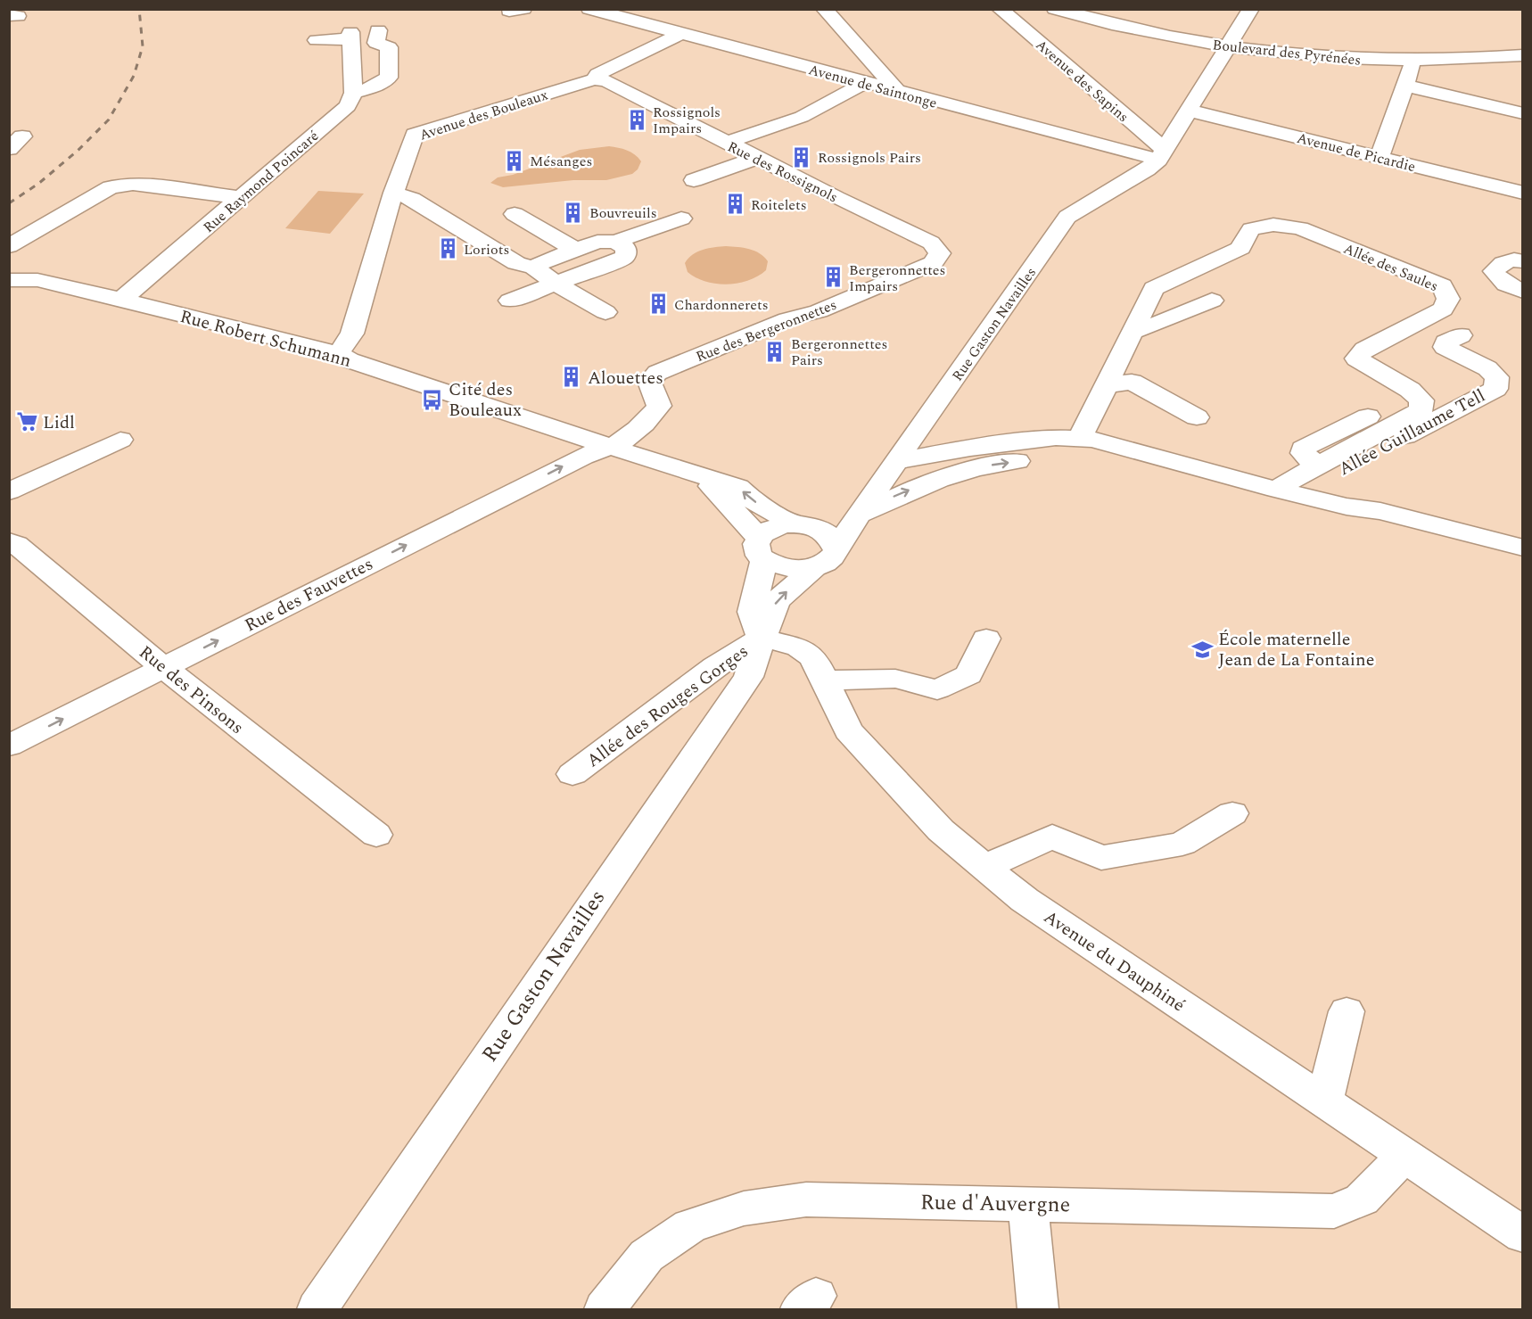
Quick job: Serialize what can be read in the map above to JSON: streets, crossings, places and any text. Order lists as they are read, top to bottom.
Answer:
{
  "streets": {
    "street": [
      "Boulevard des Pyrénées",
      "Avenue des Sapins",
      "Avenue de Saintonge",
      "Avenue des Bouleaux",
      "Avenue de Picardie",
      "Rue des Rossignols",
      "Rue Raymond Poincaré",
      "Allée des Saules",
      "Rue Gaston Navailles",
      "Rue des Bergeronnettes",
      "Rue Robert Schumann",
      "Allée Guillaume Tell",
      "Rue des Fauvettes",
      "Rue des Pinsons",
      "Allée des Rouges Gorges",
      "Avenue du Dauphiné",
      "Rue d'Auvergne"
    ]
  },
  "crossings": [
    ["Avenue des Sapins", "Avenue de Saintonge"],
    ["Avenue des Sapins", "Rue Gaston Navailles"],
    ["Avenue de Saintonge", "Avenue des Bouleaux"],
    ["Avenue de Saintonge", "Rue Gaston Navailles"],
    ["Avenue des Bouleaux", "Rue des Rossignols"],
    ["Avenue des Bouleaux", "Rue Robert Schumann"],
    ["Rue des Rossignols", "Rue des Bergeronnettes"],
    ["Rue Raymond Poincaré", "Rue Robert Schumann"],
    ["Rue Gaston Navailles", "Rue Robert Schumann"],
    ["Rue Gaston Navailles", "Allée des Rouges Gorges"],
    ["Rue Gaston Navailles", "Avenue du Dauphiné"],
    ["Rue des Bergeronnettes", "Rue des Fauvettes"],
    ["Rue Robert Schumann", "Rue des Fauvettes"],
    ["Rue des Fauvettes", "Rue des Pinsons"],
    ["Allée des Rouges Gorges", "Avenue du Dauphiné"],
    ["Avenue du Dauphiné", "Rue d'Auvergne"]
  ],
  "one_way": ["Rue des Fauvettes"],
  "places": {
    "building": [
      "Rossignols Impairs",
      "Rossignols Pairs",
      "Mésanges",
      "Roitelets",
      "Bouvreuils",
      "Loriots",
      "Bergeronnettes Impairs",
      "Chardonnerets",
      "Bergeronnettes Pairs",
      "Alouettes"
    ],
    "bus stop": ["Cité des Bouleaux"],
    "supermarket": ["Lidl"],
    "school or university": ["École maternelle Jean de La Fontaine"]
  }
}
